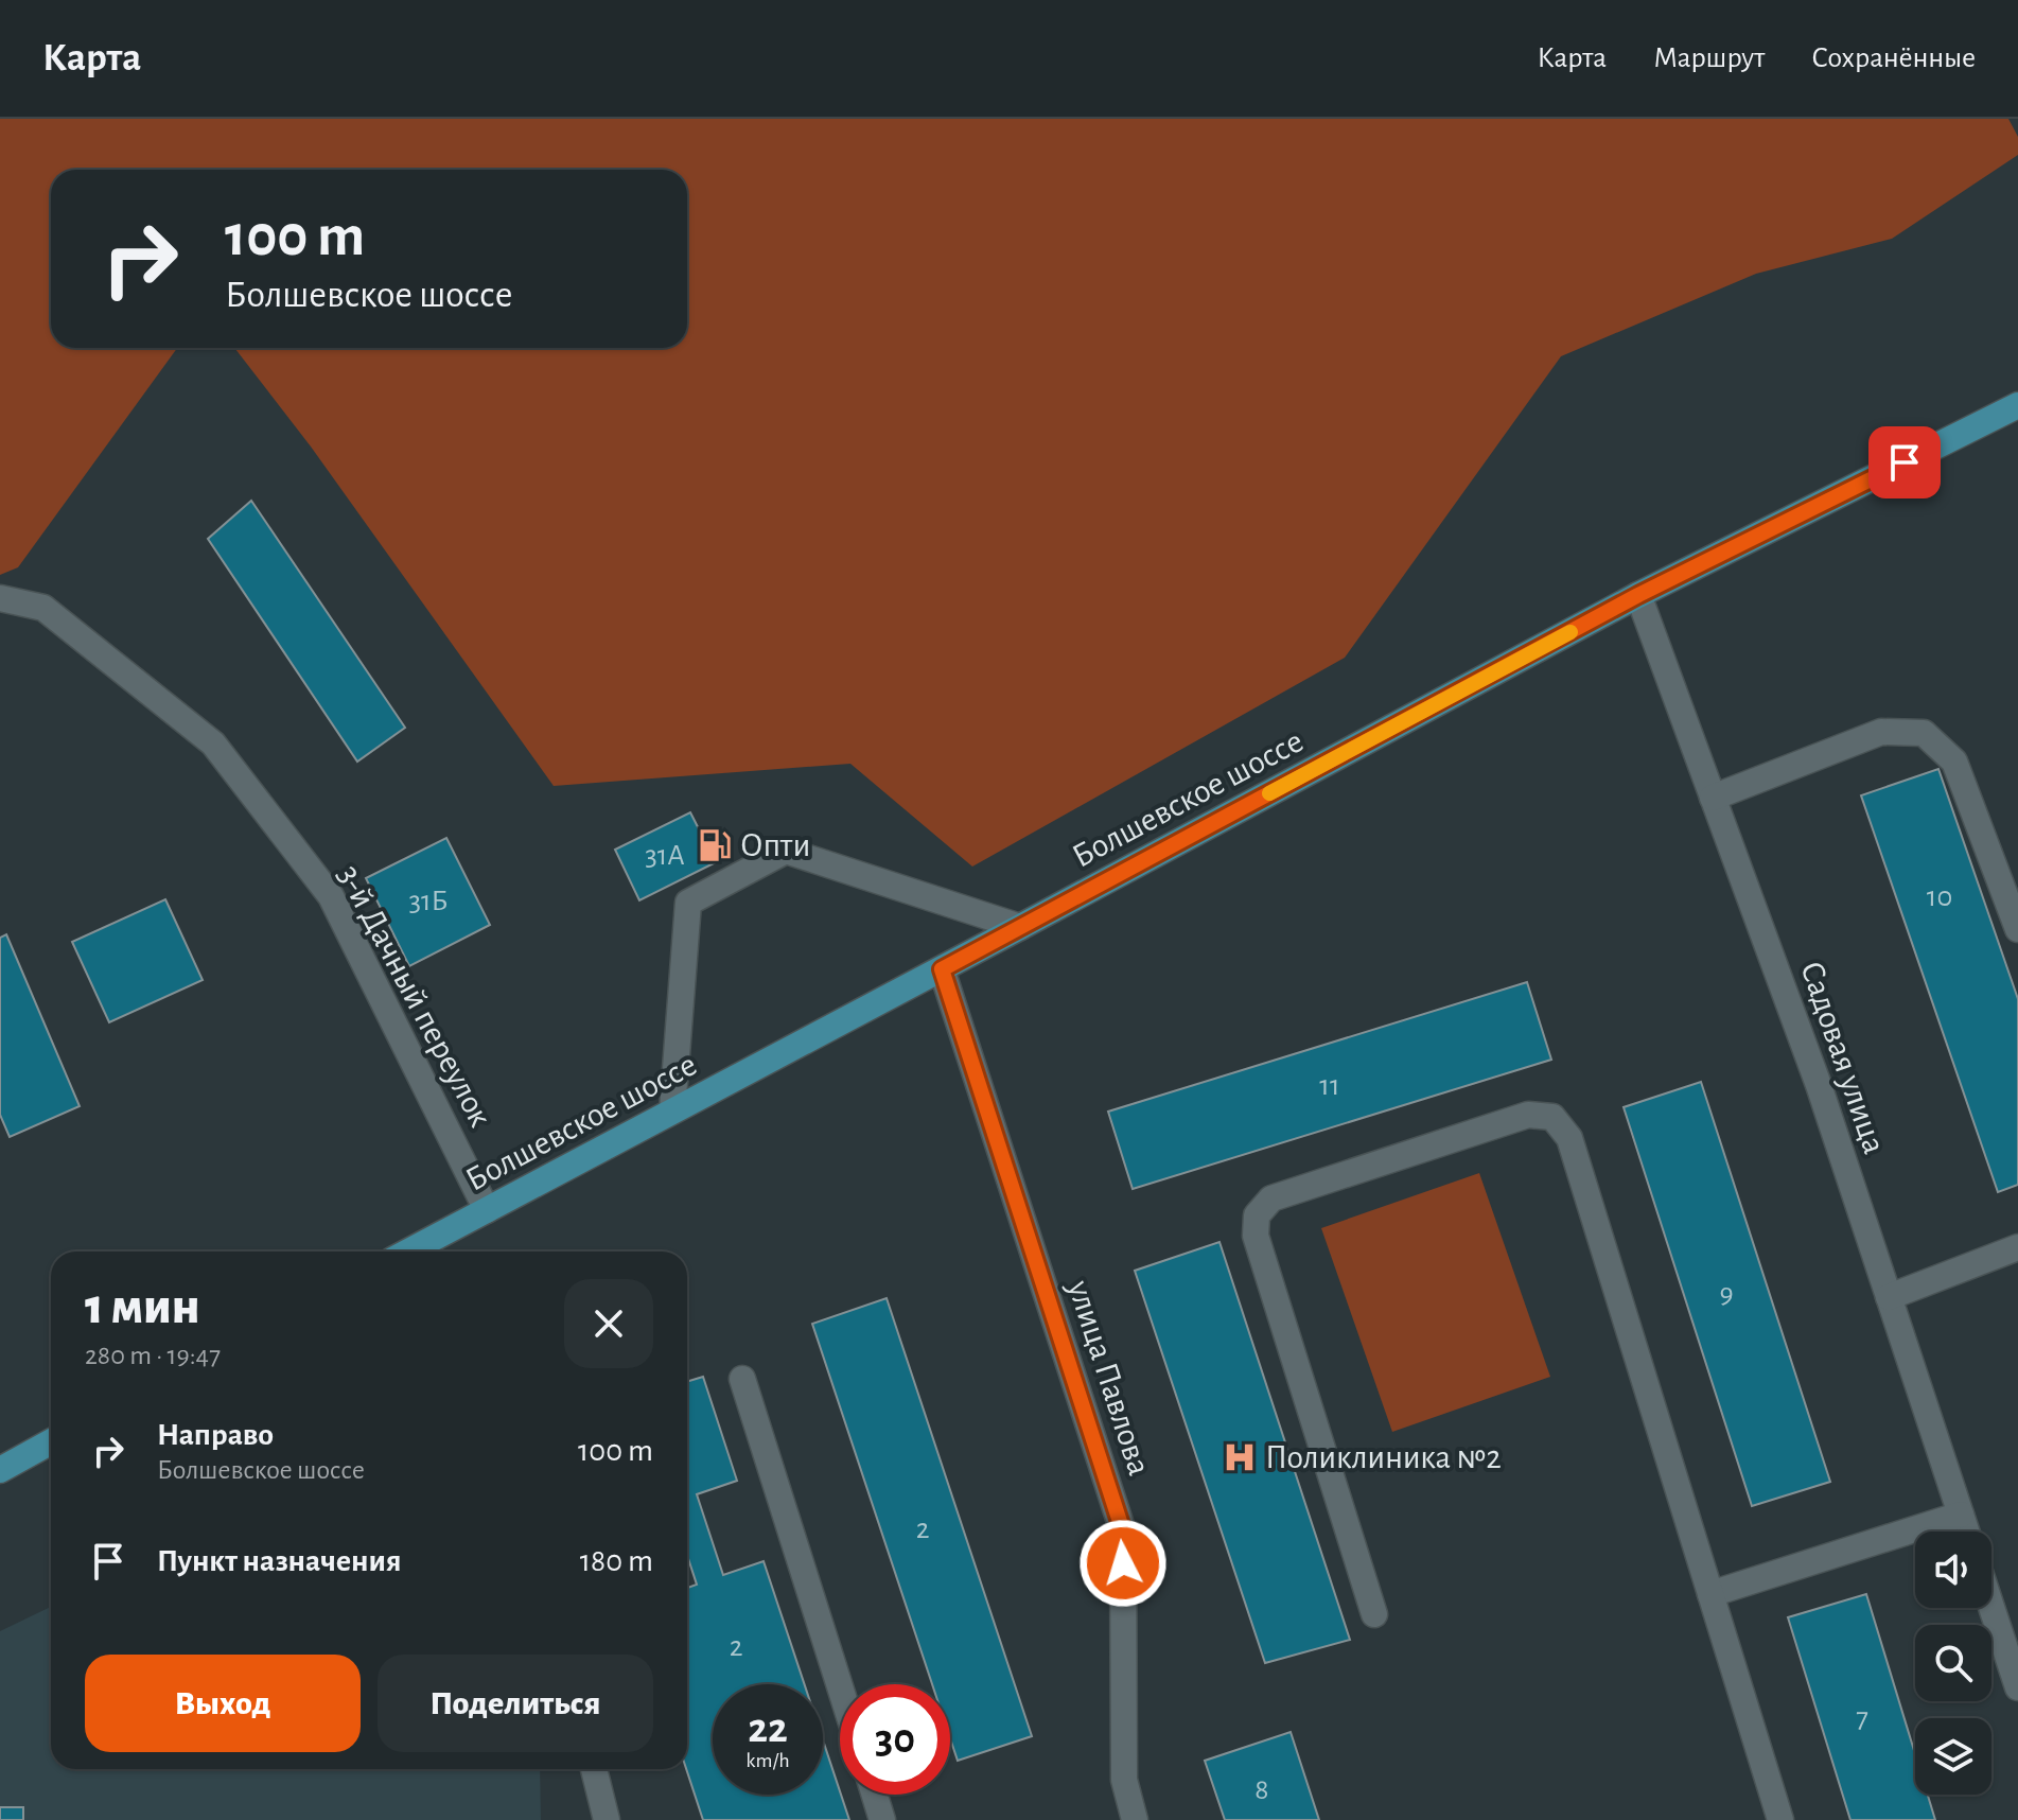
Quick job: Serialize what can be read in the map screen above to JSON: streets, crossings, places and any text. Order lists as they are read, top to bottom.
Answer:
{
  "streets": {
    "main road": ["Болшевское шоссе"],
    "street": ["3-й Дачный переулок", "Садовая улица", "улица Павлова"]
  },
  "crossings": [
    ["Болшевское шоссе", "3-й Дачный переулок"],
    ["Болшевское шоссе", "Садовая улица"],
    ["Болшевское шоссе", "улица Павлова"]
  ],
  "places": {
    "fuel station": ["Опти"],
    "hospital": ["Поликлиника №2"]
  },
  "house_numbers": [
    "31А",
    "10",
    "31Б",
    "11",
    "9",
    "2",
    "2",
    "7",
    "8"
  ],
  "page": {
    "header": "Карта",
    "nav": ["Карта", "Маршрут", "Сохранённые"],
    "turn": ["100 m", "Болшевское шоссе"],
    "heading": ["1 мин", "280 m · 19:47"],
    "list": [
      {
        "name": "Направо",
        "note": "Болшевское шоссе",
        "value": "100 m"
      },
      {
        "name": "Пункт назначения",
        "value": "180 m"
      }
    ],
    "buttons": ["Выход", "Поделиться"],
    "speed": "22 km/h",
    "limit": "30"
  }
}
